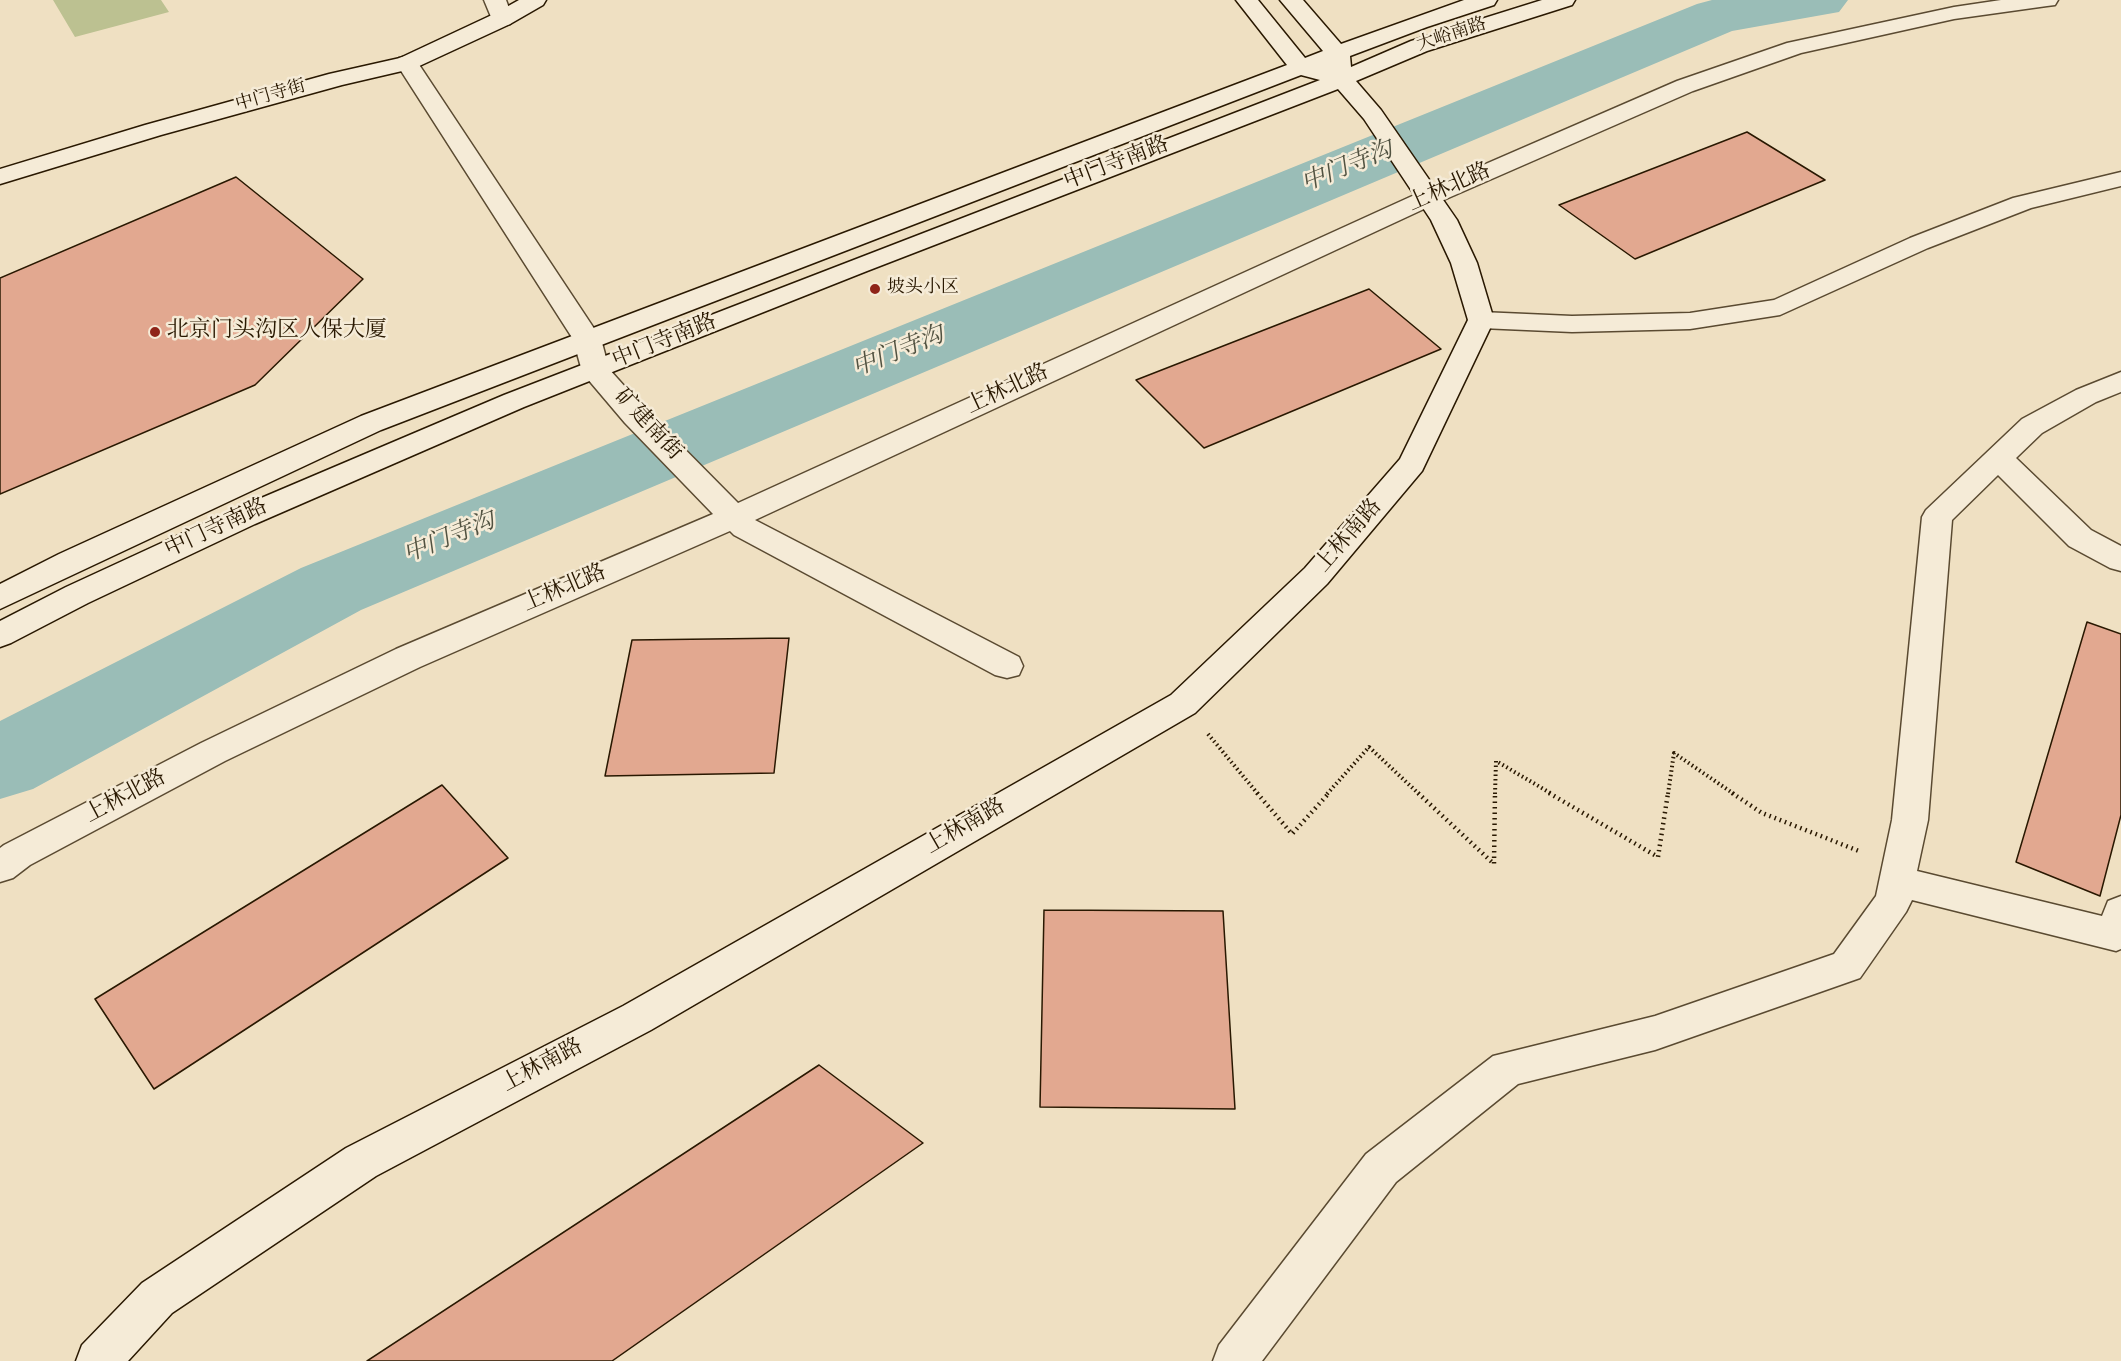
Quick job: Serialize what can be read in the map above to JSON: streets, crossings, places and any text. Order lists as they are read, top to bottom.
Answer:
{
  "streets": {
    "street": [
      "大峪南路",
      "中门寺街",
      "中门寺南路",
      "上林北路",
      "矿建南街",
      "上林南路"
    ]
  },
  "crossings": [
    ["大峪南路", "中门寺南路"],
    ["中门寺街", "矿建南街"],
    ["中门寺南路", "矿建南街"],
    ["上林北路", "矿建南街"]
  ],
  "water": ["中门寺沟"],
  "places": ["坡头小区", "北京门头沟区人保大厦"]
}
